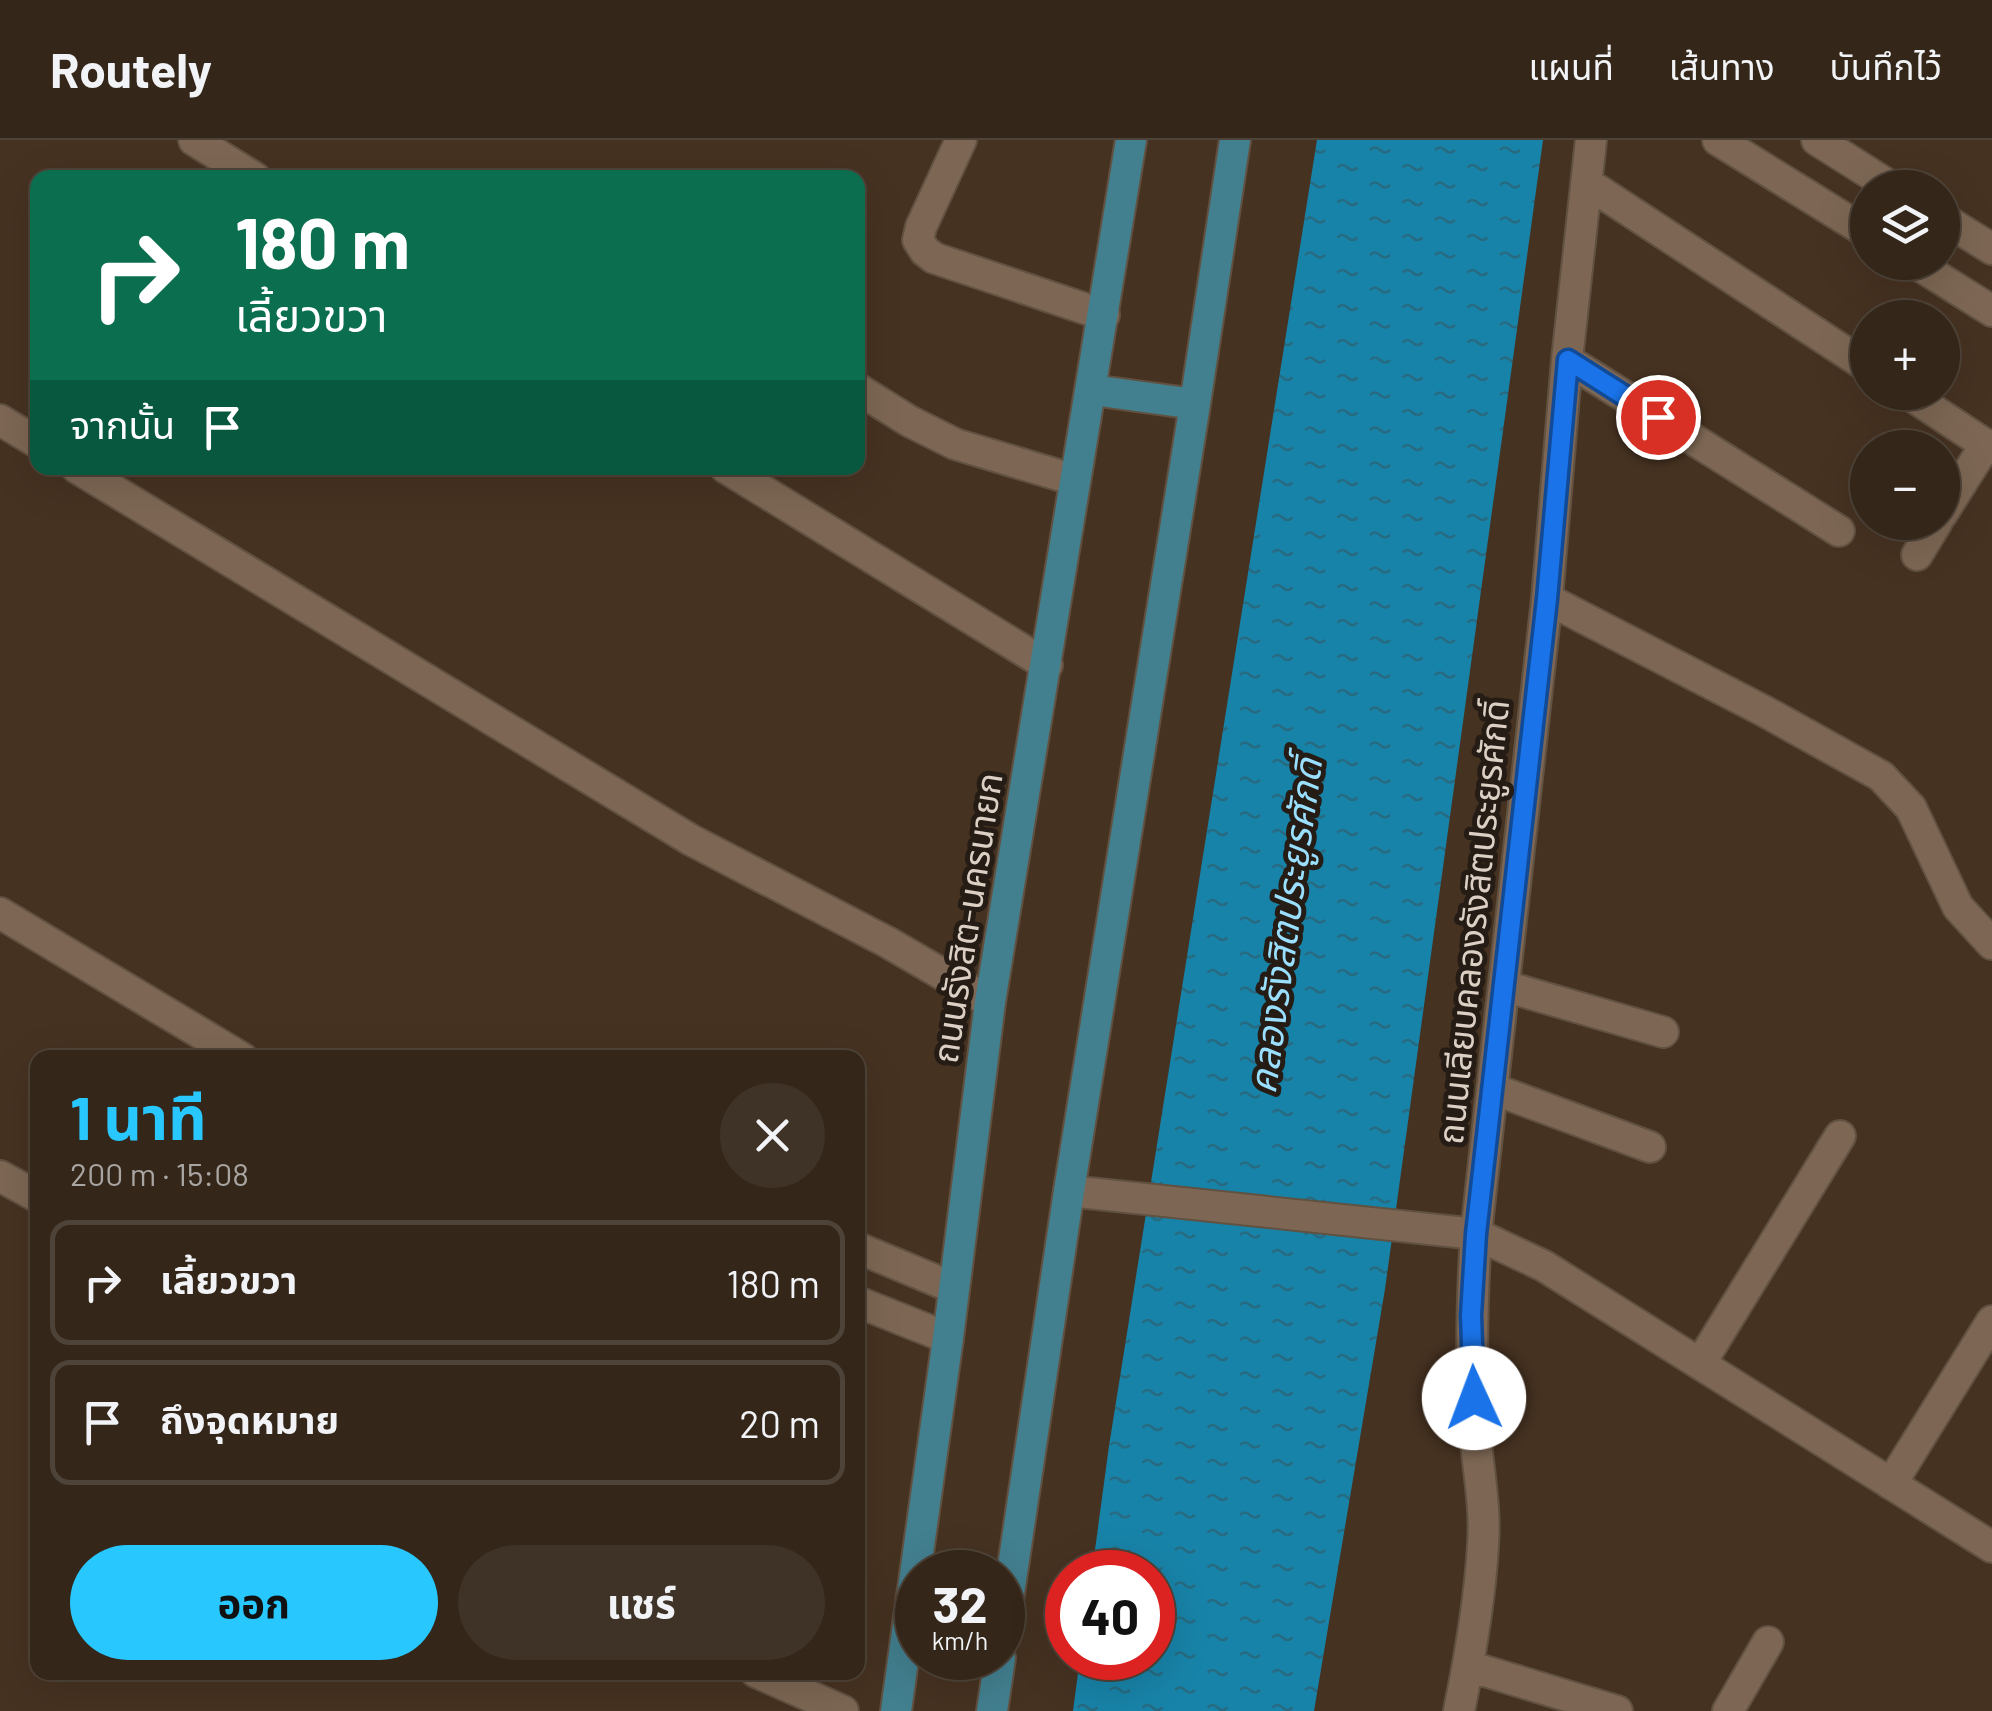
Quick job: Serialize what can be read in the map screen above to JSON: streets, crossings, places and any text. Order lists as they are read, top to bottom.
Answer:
{
  "streets": {
    "main road": ["ถนนรังสิต-นครนายก"],
    "street": ["ถนนเลียบคลองรังสิตประยูรศักดิ์"]
  },
  "water": ["คลองรังสิตประยูรศักดิ์"],
  "page": {
    "header": "Routely",
    "nav": ["แผนที่", "เส้นทาง", "บันทึกไว้"],
    "map_buttons": ["+", "−"],
    "turn": ["180 m", "เลี้ยวขวา"],
    "then": "จากนั้น",
    "heading": ["1 นาที", "200 m · 15:08"],
    "list": [
      {
        "name": "เลี้ยวขวา",
        "value": "180 m"
      },
      {
        "name": "ถึงจุดหมาย",
        "value": "20 m"
      }
    ],
    "buttons": ["ออก", "แชร์"],
    "speed": "32 km/h",
    "limit": "40"
  }
}
